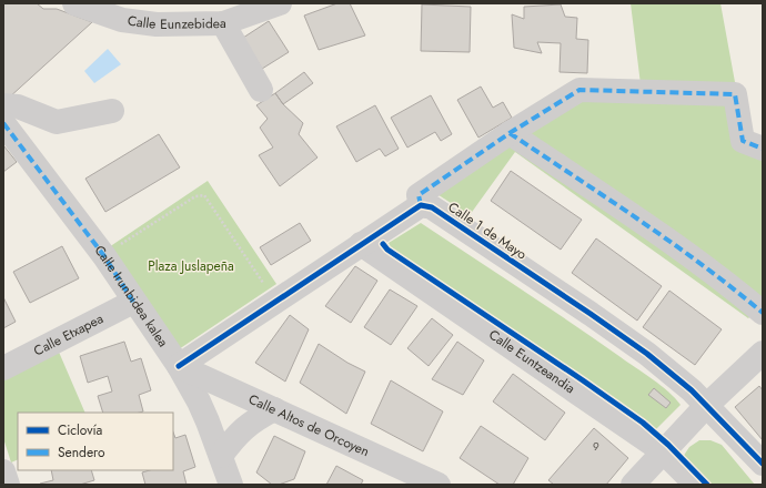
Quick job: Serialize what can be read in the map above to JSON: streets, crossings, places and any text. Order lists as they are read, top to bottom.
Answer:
{
  "streets": {
    "street": [
      "Calle Eunzebidea",
      "Calle 1 de Mayo",
      "Calle Irunbidea kalea",
      "Calle Etxapea",
      "Calle Euntzeandia",
      "Calle Altos de Orcoyen"
    ]
  },
  "crossings": [
    ["Calle Irunbidea kalea", "Calle Etxapea"],
    ["Calle Irunbidea kalea", "Calle Altos de Orcoyen"]
  ],
  "parks": ["Plaza Juslapeña"],
  "house_numbers": ["9"],
  "legend": ["Ciclovía", "Sendero"]
}
